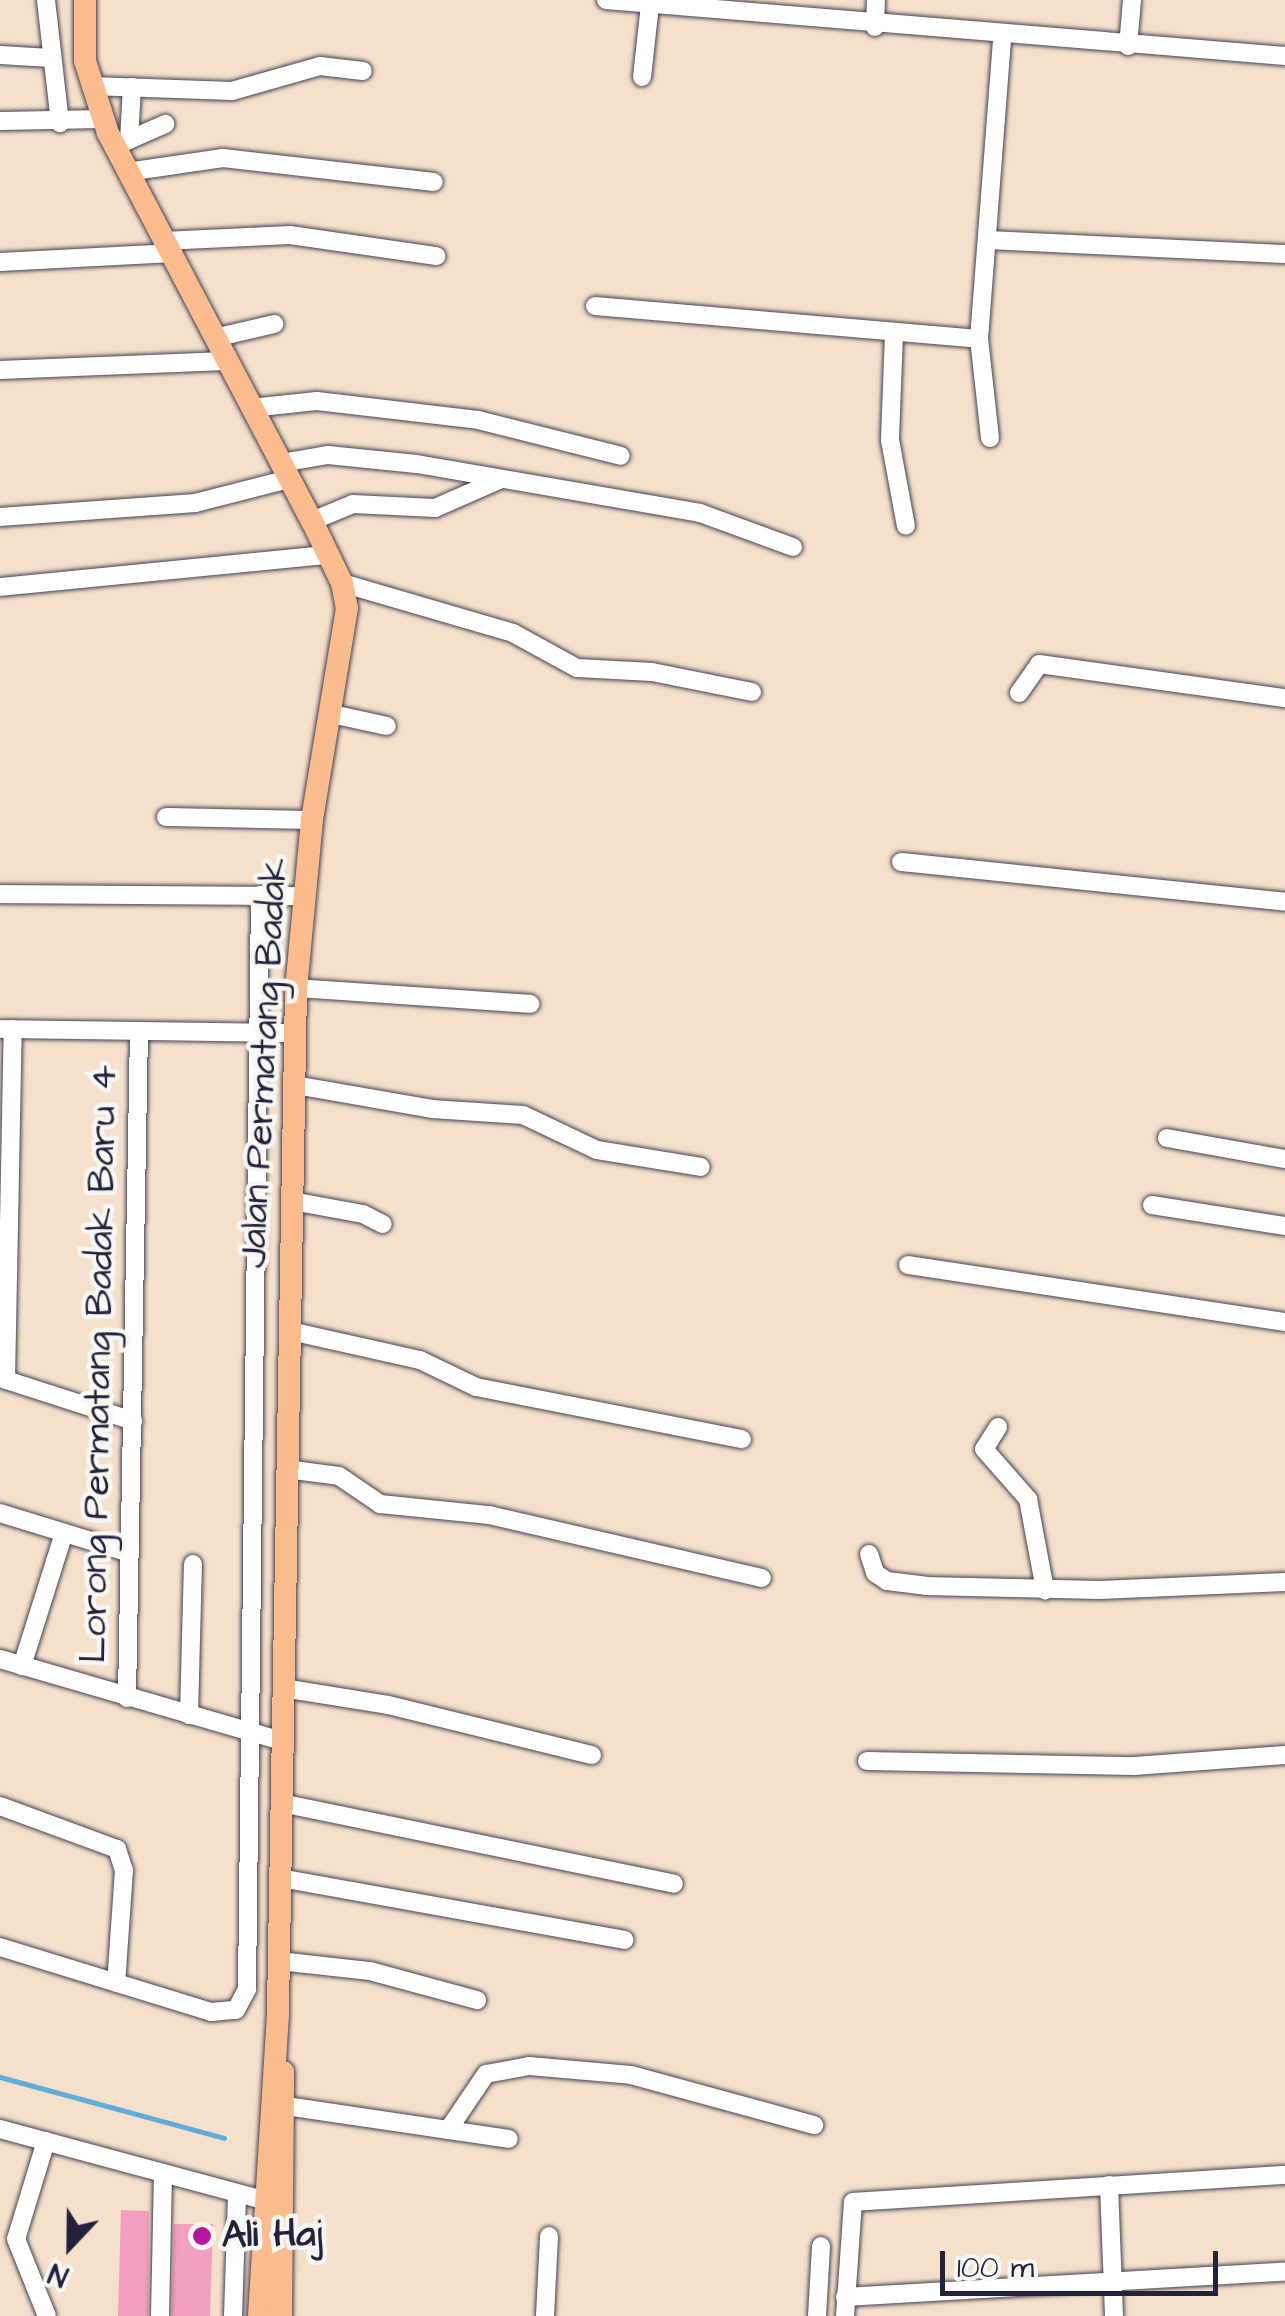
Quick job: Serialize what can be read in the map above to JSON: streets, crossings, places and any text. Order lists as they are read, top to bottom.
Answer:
{
  "streets": {
    "main road": ["Jalan Permatang Badak"],
    "street": ["Lorong Permatang Badak Baru 4"]
  },
  "places": ["Ali Haj"],
  "scale_bar": "100 m",
  "north": "bottom"
}
